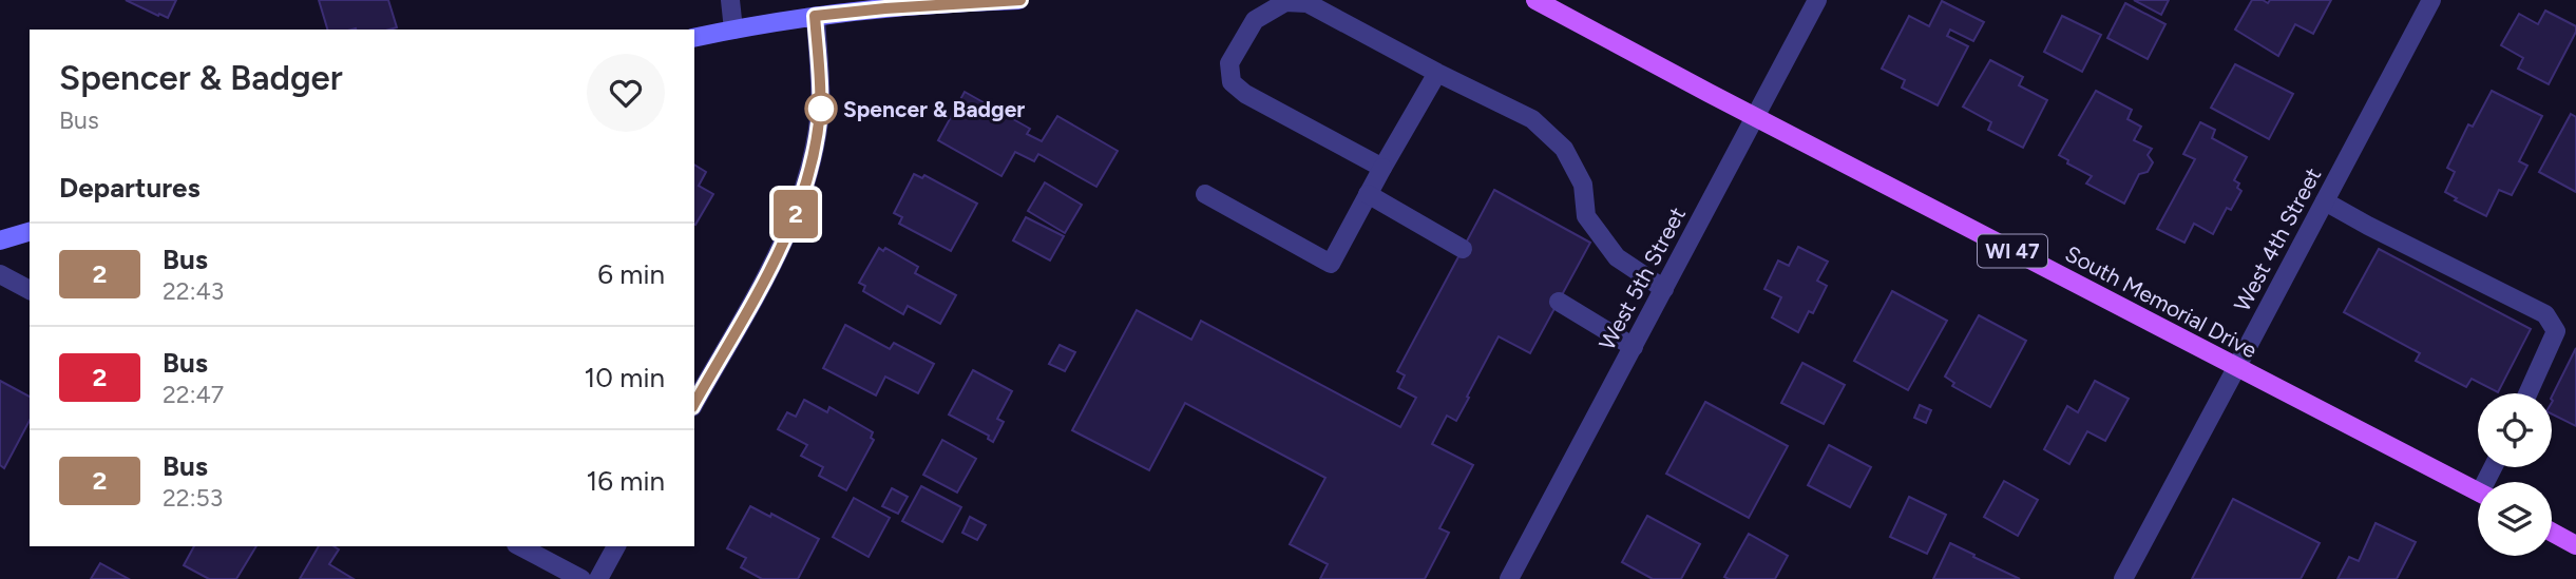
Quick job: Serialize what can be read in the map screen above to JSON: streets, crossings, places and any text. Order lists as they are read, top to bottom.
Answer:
{
  "streets": {
    "main road": ["WI 47", "South Memorial Drive"],
    "street": ["West 4th Street", "West 5th Street"]
  },
  "crossings": [
    ["West 4th Street", "South Memorial Drive"],
    ["West 5th Street", "South Memorial Drive"]
  ],
  "places": ["Spencer & Badger"],
  "lines": ["bus line 2"],
  "page": {
    "on_map": "2",
    "heading": [
      ["Spencer & Badger", "Bus"],
      "Departures"
    ],
    "list": [
      {
        "mark": "2",
        "name": "Bus",
        "note": "22:43",
        "value": "6 min"
      },
      {
        "mark": "2",
        "name": "Bus",
        "note": "22:47",
        "value": "10 min"
      },
      {
        "mark": "2",
        "name": "Bus",
        "note": "22:53",
        "value": "16 min"
      }
    ]
  }
}
